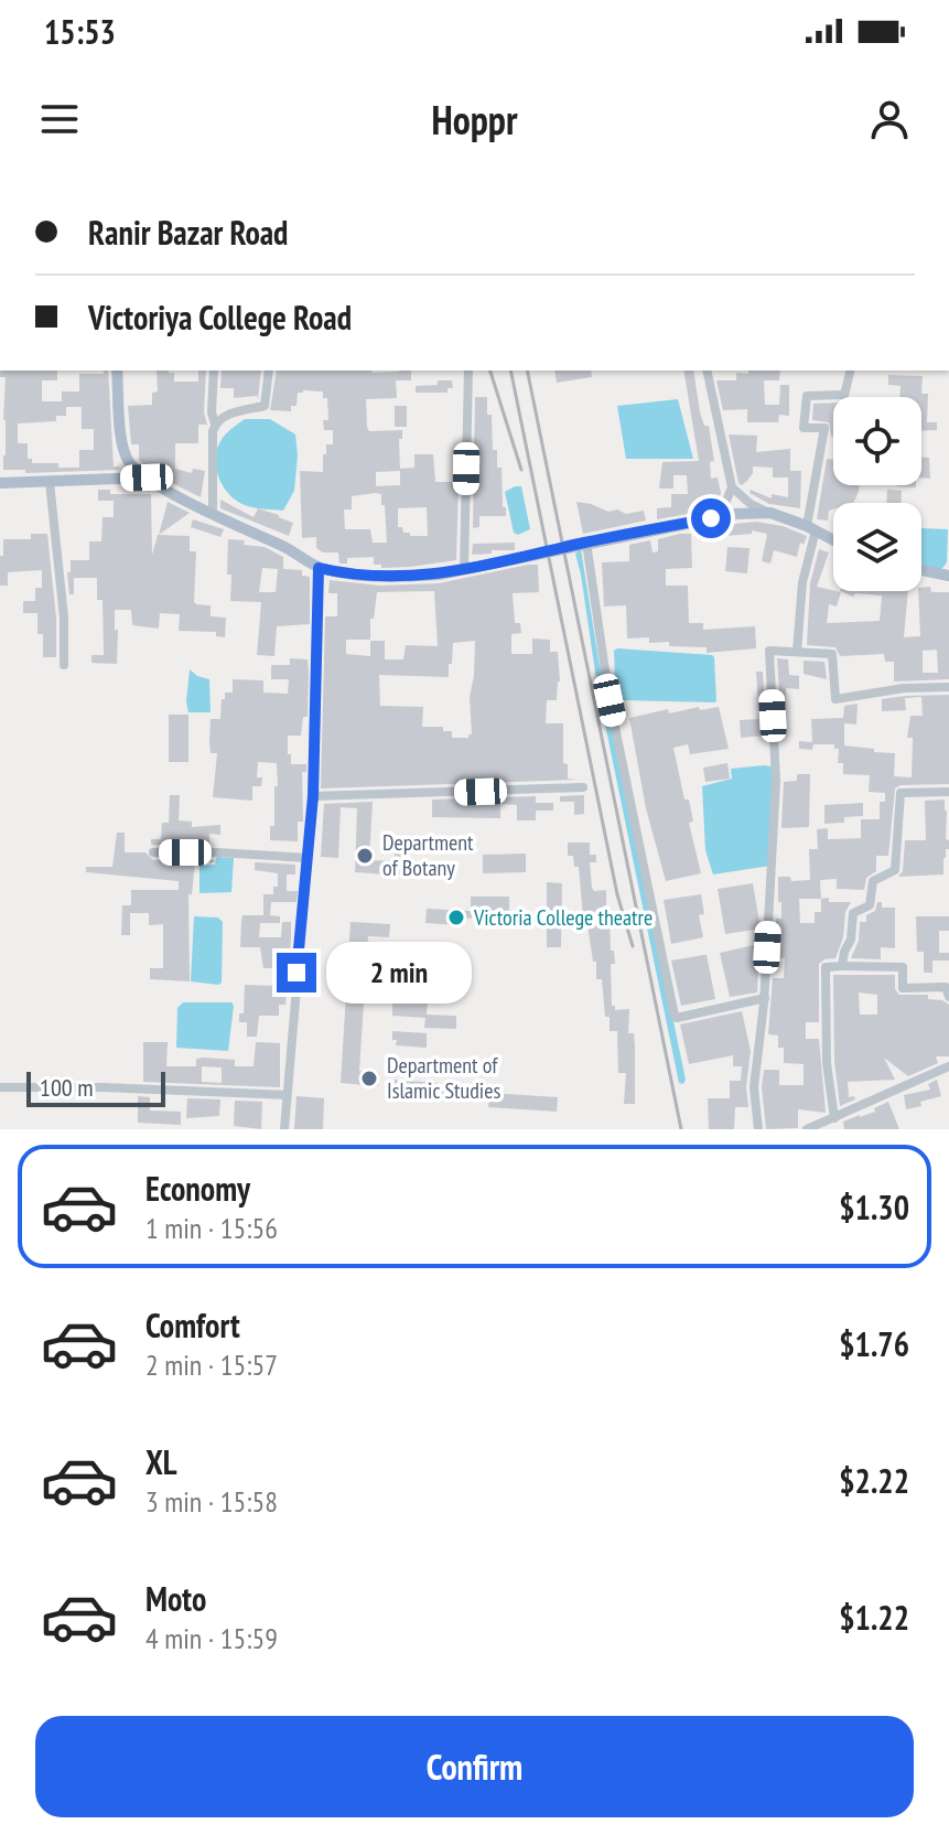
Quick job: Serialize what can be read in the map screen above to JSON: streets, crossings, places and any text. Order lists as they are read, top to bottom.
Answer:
{
  "places": ["Department of Botany", "Victoria College theatre", "Department of Islamic Studies"],
  "scale_bar": "100 m",
  "page": {
    "status": "15:53",
    "header": "Hoppr",
    "banner": ["Ranir Bazar Road", "Victoriya College Road"],
    "bubble": "2 min",
    "scale": "100 m",
    "list": [
      {
        "name": "Economy",
        "note": "1 min · 15:56",
        "value": "$1.30"
      },
      {
        "name": "Comfort",
        "note": "2 min · 15:57",
        "value": "$1.76"
      },
      {
        "name": "XL",
        "note": "3 min · 15:58",
        "value": "$2.22"
      },
      {
        "name": "Moto",
        "note": "4 min · 15:59",
        "value": "$1.22"
      }
    ],
    "buttons": "Confirm"
  }
}
